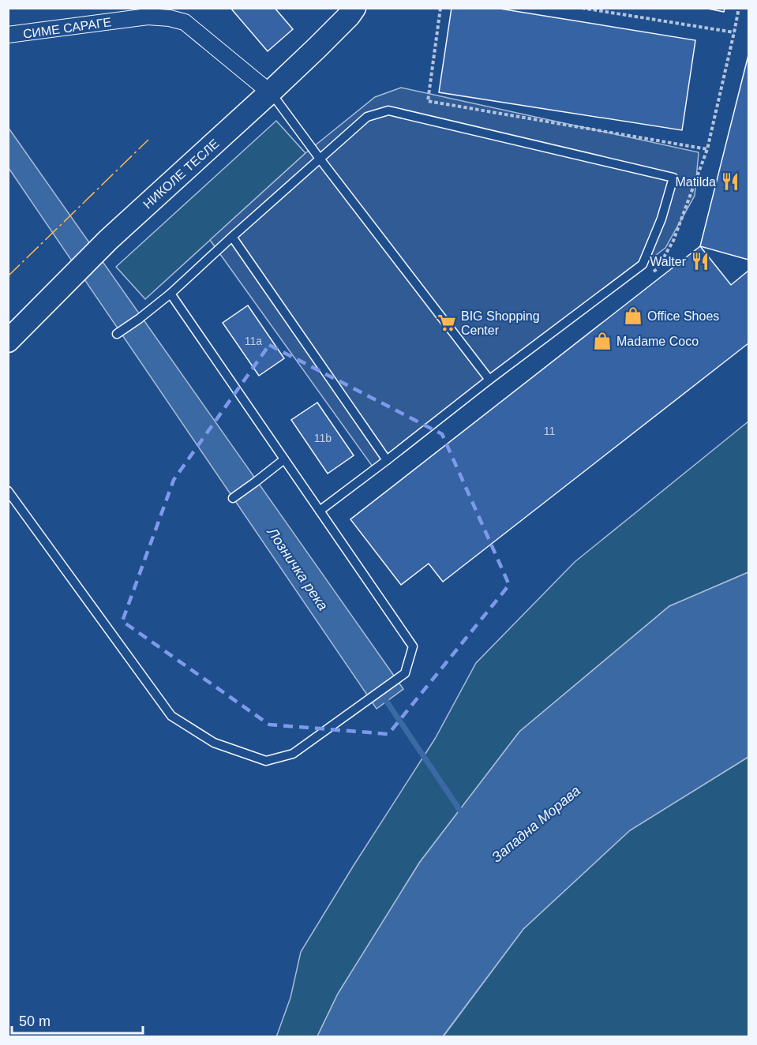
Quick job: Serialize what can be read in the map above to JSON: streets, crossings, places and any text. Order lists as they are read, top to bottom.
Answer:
{
  "streets": {
    "street": ["СИМЕ САРАГЕ", "НИКОЛЕ ТЕСЛЕ"]
  },
  "crossings": [
    ["СИМЕ САРАГЕ", "НИКОЛЕ ТЕСЛЕ"]
  ],
  "water": ["Лозничка река", "Западна Морава"],
  "places": {
    "restaurant": ["Matilda", "Walter"],
    "shop": ["Office Shoes", "Madame Coco"],
    "supermarket": ["BIG Shopping Center"]
  },
  "house_numbers": ["11a", "11", "11b"],
  "scale_bar": "50 m"
}
